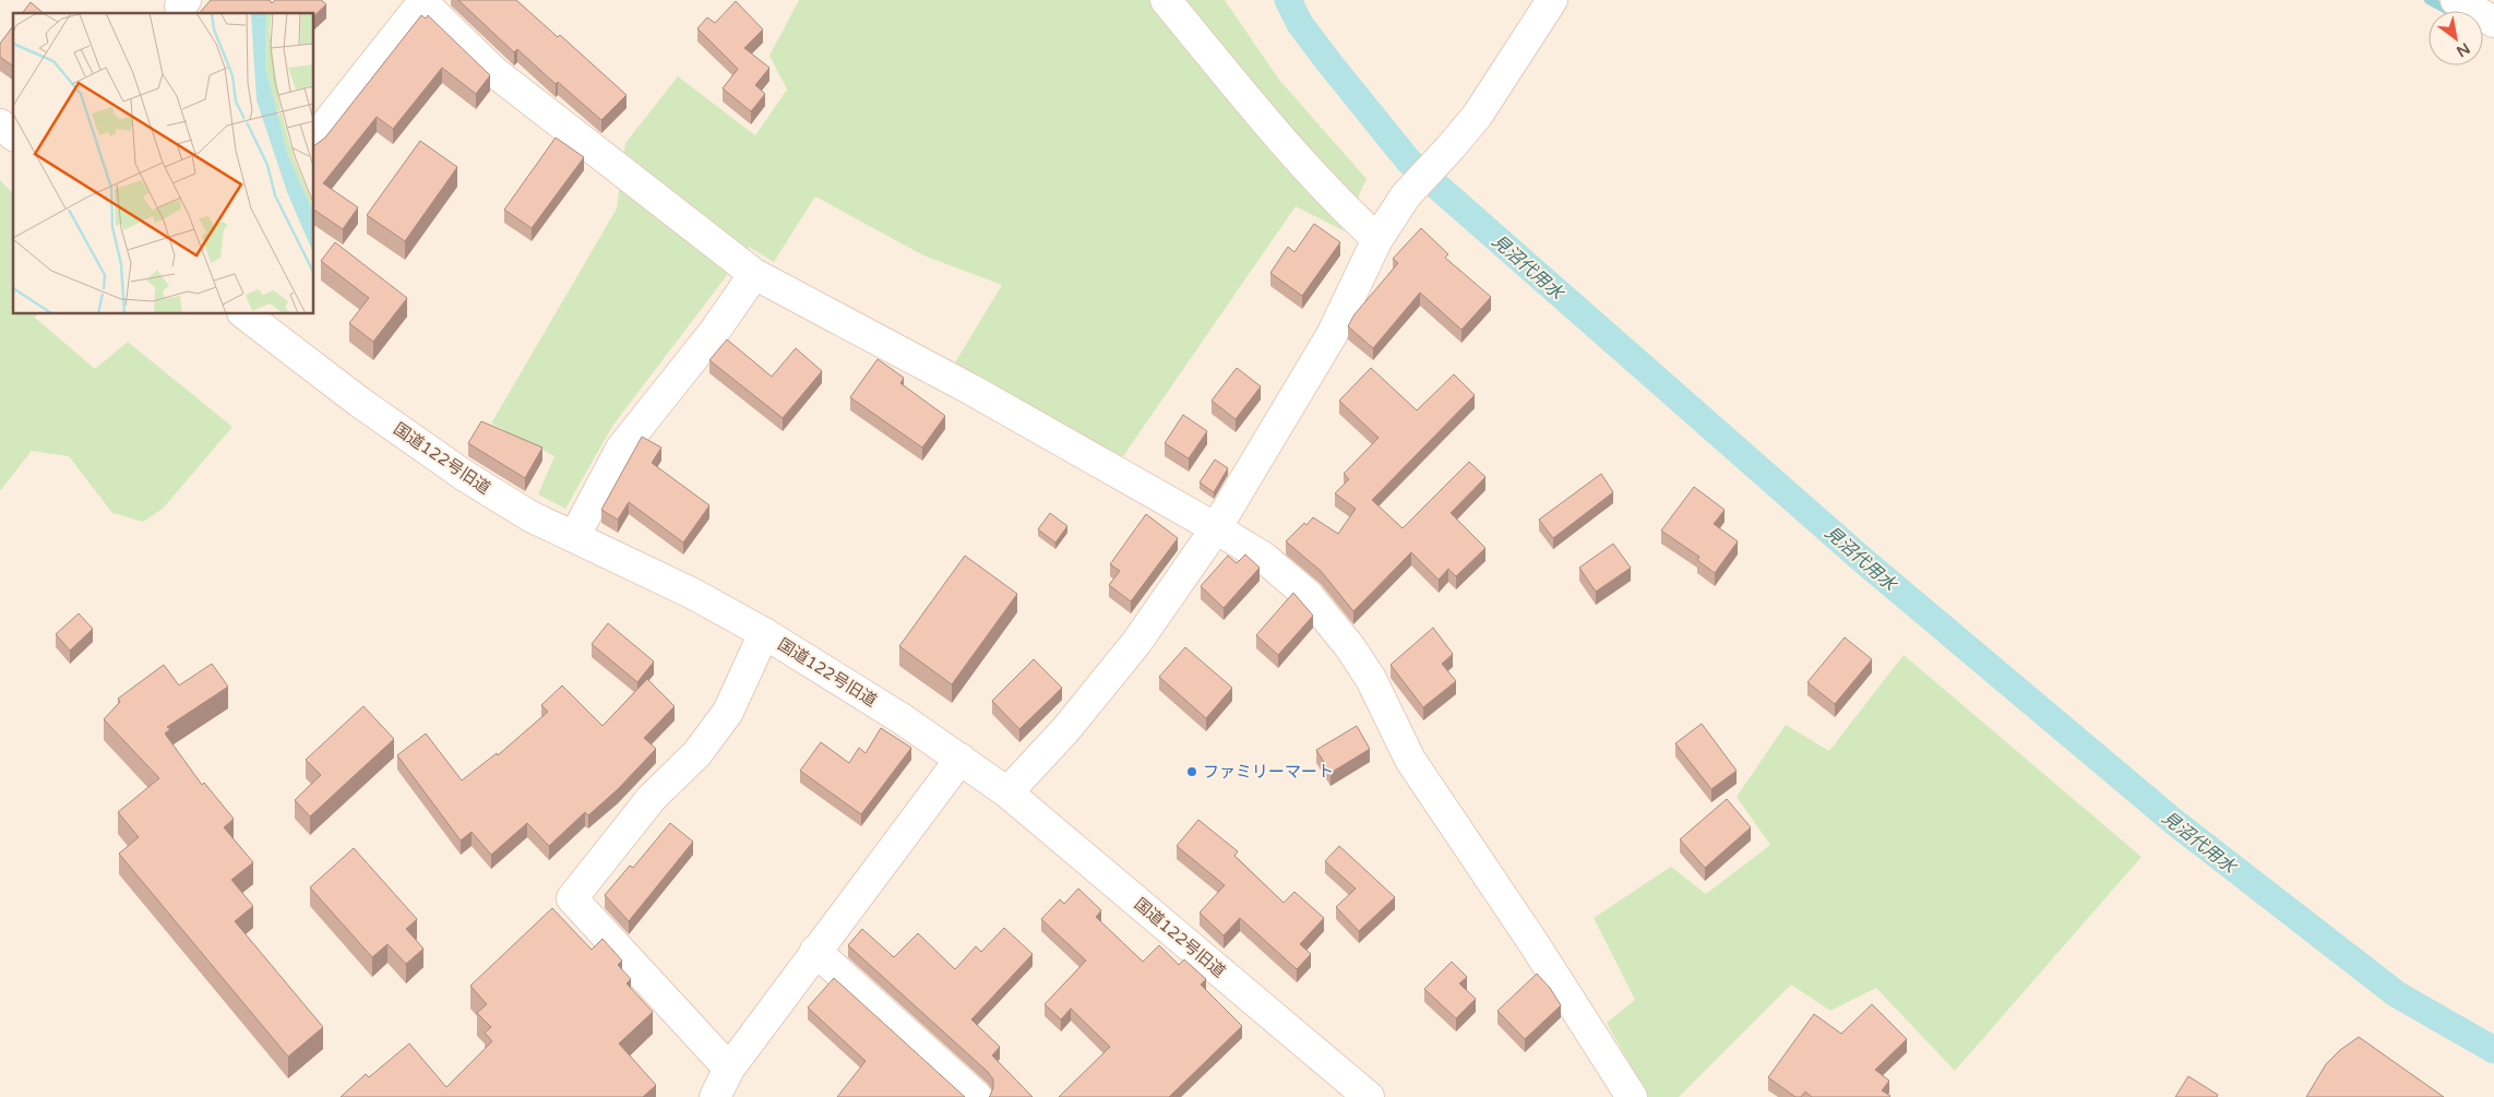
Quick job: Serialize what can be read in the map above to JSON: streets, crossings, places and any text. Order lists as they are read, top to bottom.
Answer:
{
  "streets": {
    "street": ["国道122号旧道"]
  },
  "water": ["見沼代用水"],
  "places": ["ファミリーマート"],
  "north": "bottom right"
}
